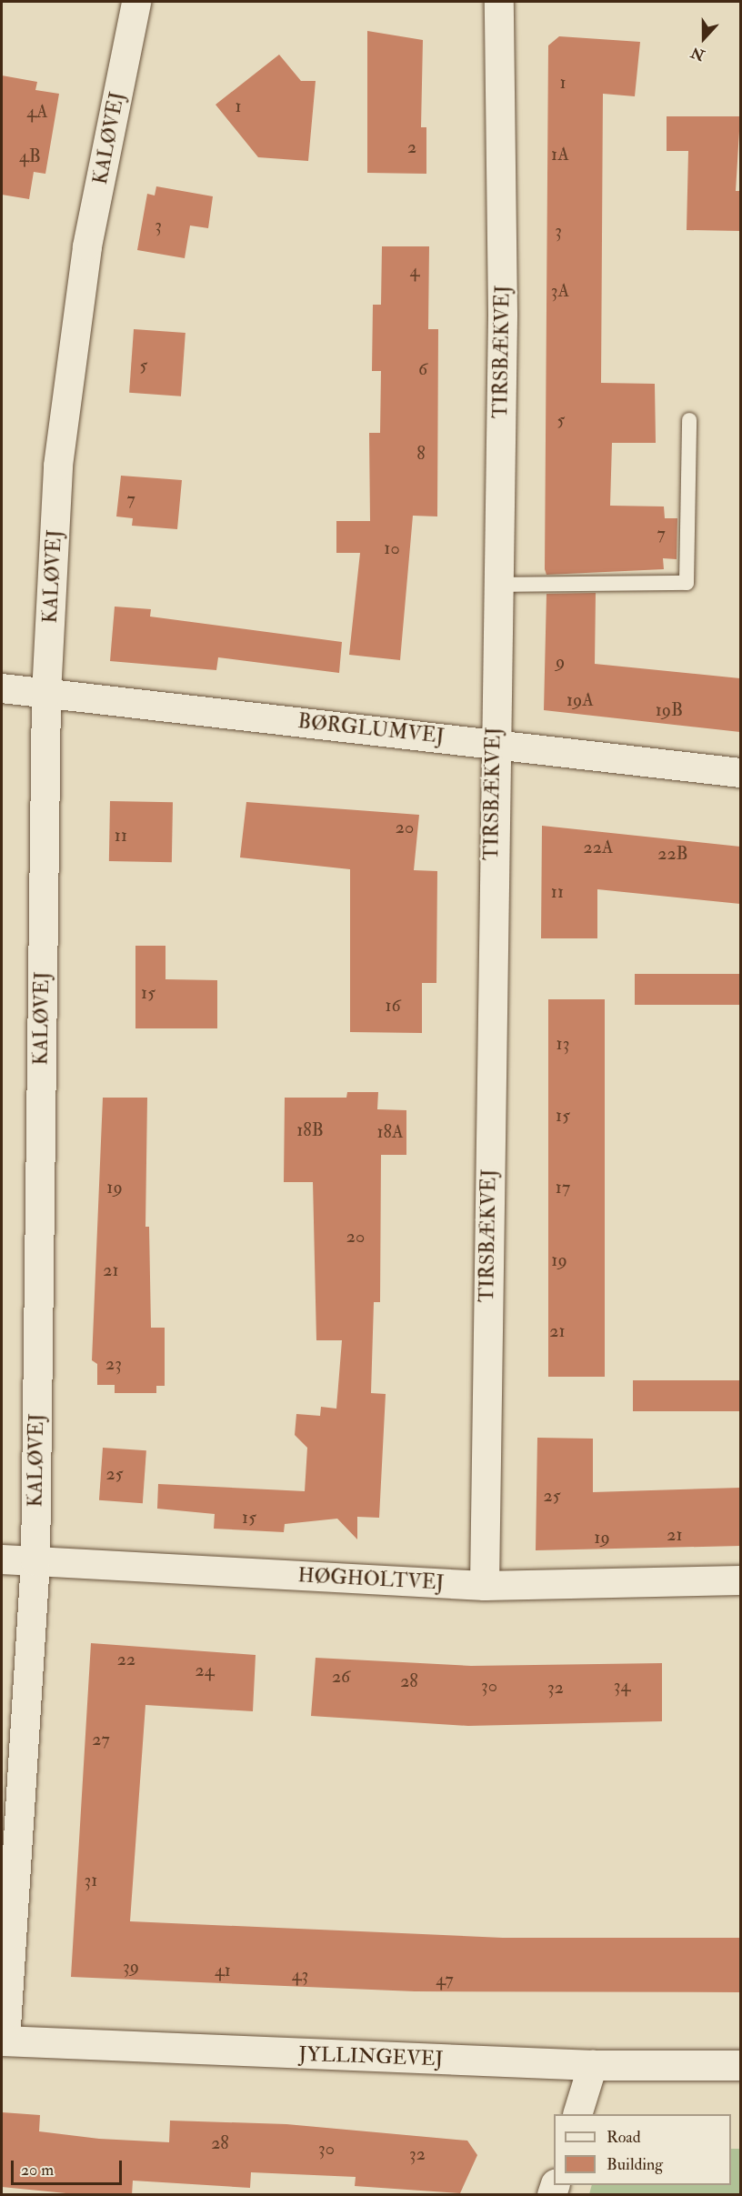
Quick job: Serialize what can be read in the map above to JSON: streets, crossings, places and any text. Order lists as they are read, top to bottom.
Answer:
{
  "streets": {
    "street": [
      "KALØVEJ",
      "TIRSBÆKVEJ",
      "BØRGLUMVEJ",
      "HØGHOLTVEJ",
      "JYLLINGEVEJ"
    ]
  },
  "crossings": [
    ["KALØVEJ", "BØRGLUMVEJ"],
    ["KALØVEJ", "HØGHOLTVEJ"],
    ["KALØVEJ", "JYLLINGEVEJ"],
    ["TIRSBÆKVEJ", "BØRGLUMVEJ"],
    ["TIRSBÆKVEJ", "HØGHOLTVEJ"]
  ],
  "house_numbers": [
    "1",
    "1",
    "4A",
    "2",
    "1A",
    "4B",
    "3",
    "3",
    "4",
    "3A",
    "5",
    "6",
    "5",
    "8",
    "7",
    "7",
    "10",
    "9",
    "19A",
    "19B",
    "20",
    "11",
    "22A",
    "22B",
    "11",
    "15",
    "16",
    "13",
    "15",
    "18B",
    "18A",
    "19",
    "17",
    "20",
    "19",
    "21",
    "21",
    "23",
    "25",
    "25",
    "15",
    "21",
    "19",
    "22",
    "24",
    "26",
    "28",
    "30",
    "34",
    "32",
    "27",
    "31",
    "39",
    "41",
    "43",
    "47",
    "28",
    "30",
    "32"
  ],
  "legend": ["Road", "Building"],
  "scale_bar": "20 m",
  "north": "bottom"
}
